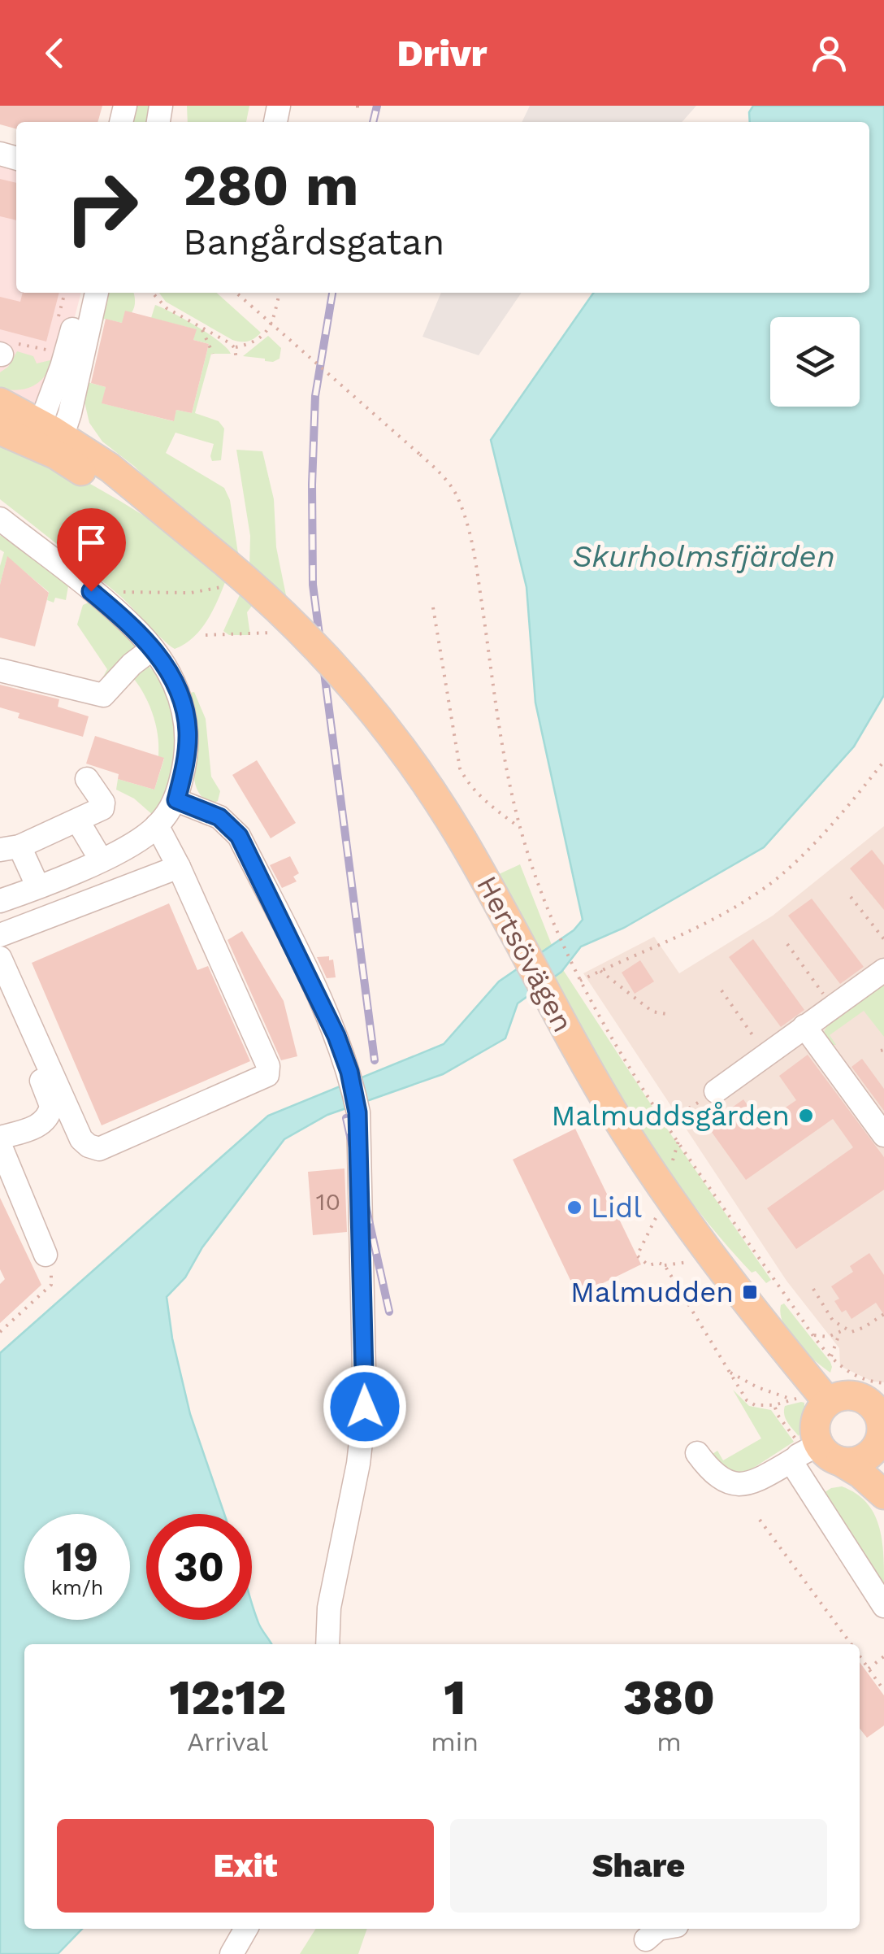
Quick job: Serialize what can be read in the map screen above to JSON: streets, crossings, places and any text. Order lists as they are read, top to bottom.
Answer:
{
  "streets": {
    "main road": ["Hertsövägen"]
  },
  "water": ["Skurholmsfjärden"],
  "places": {
    "other": ["Malmuddsgården", "Lidl"],
    "transit": ["Malmudden"]
  },
  "house_numbers": ["10"],
  "page": {
    "header": "Drivr",
    "turn": ["280 m", "Bangårdsgatan"],
    "speed": "19 km/h",
    "limit": "30",
    "eta": [
      "12:12",
      "Arrival",
      "1",
      "min",
      "380",
      "m"
    ],
    "buttons": ["Exit", "Share"]
  }
}
